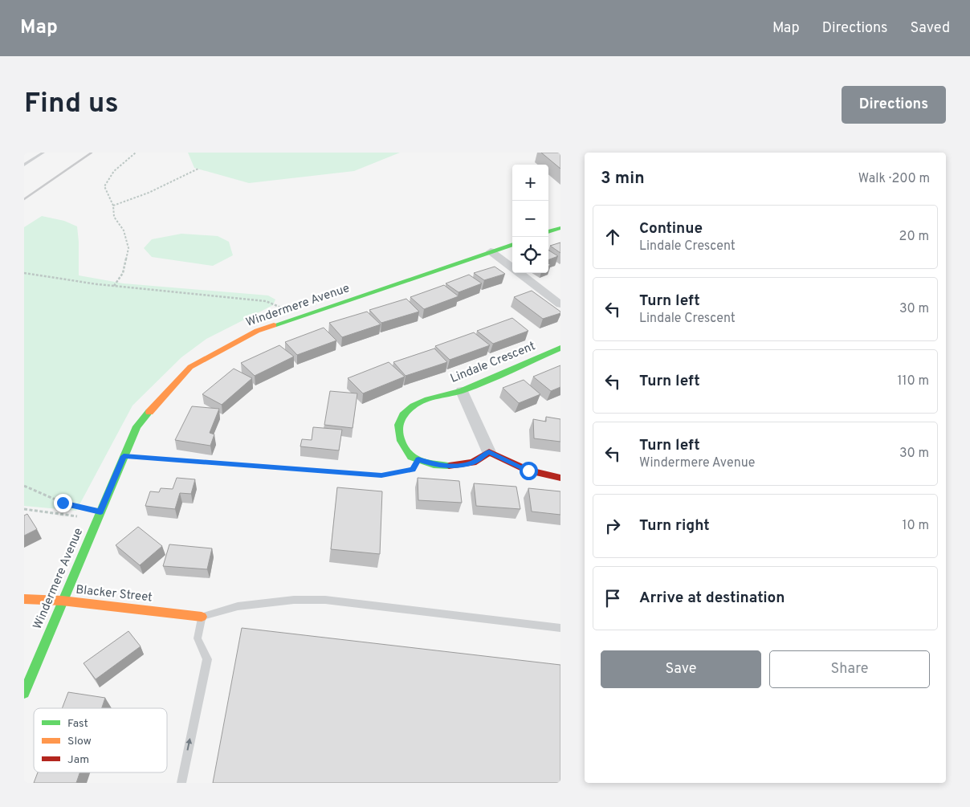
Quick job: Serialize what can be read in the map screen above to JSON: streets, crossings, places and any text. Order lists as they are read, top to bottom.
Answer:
{
  "streets": {
    "street": ["Windermere Avenue", "Lindale Crescent", "Blacker Street"]
  },
  "crossings": [
    ["Windermere Avenue", "Blacker Street"]
  ],
  "legend": ["Fast", "Slow", "Jam"],
  "page": {
    "header": "Map",
    "nav": ["Map", "Directions", "Saved"],
    "buttons": [
      "Directions",
      ["Save", "Share"]
    ],
    "title": "Find us",
    "heading": ["3 min", "Walk · 200 m"],
    "map_buttons": ["+", "−"],
    "list": [
      ["Continue", "Lindale Crescent", "20 m"],
      ["Turn left", "Lindale Crescent", "30 m"],
      ["Turn left", "110 m"],
      ["Turn left", "Windermere Avenue", "30 m"],
      ["Turn right", "10 m"],
      "Arrive at destination"
    ]
  }
}
